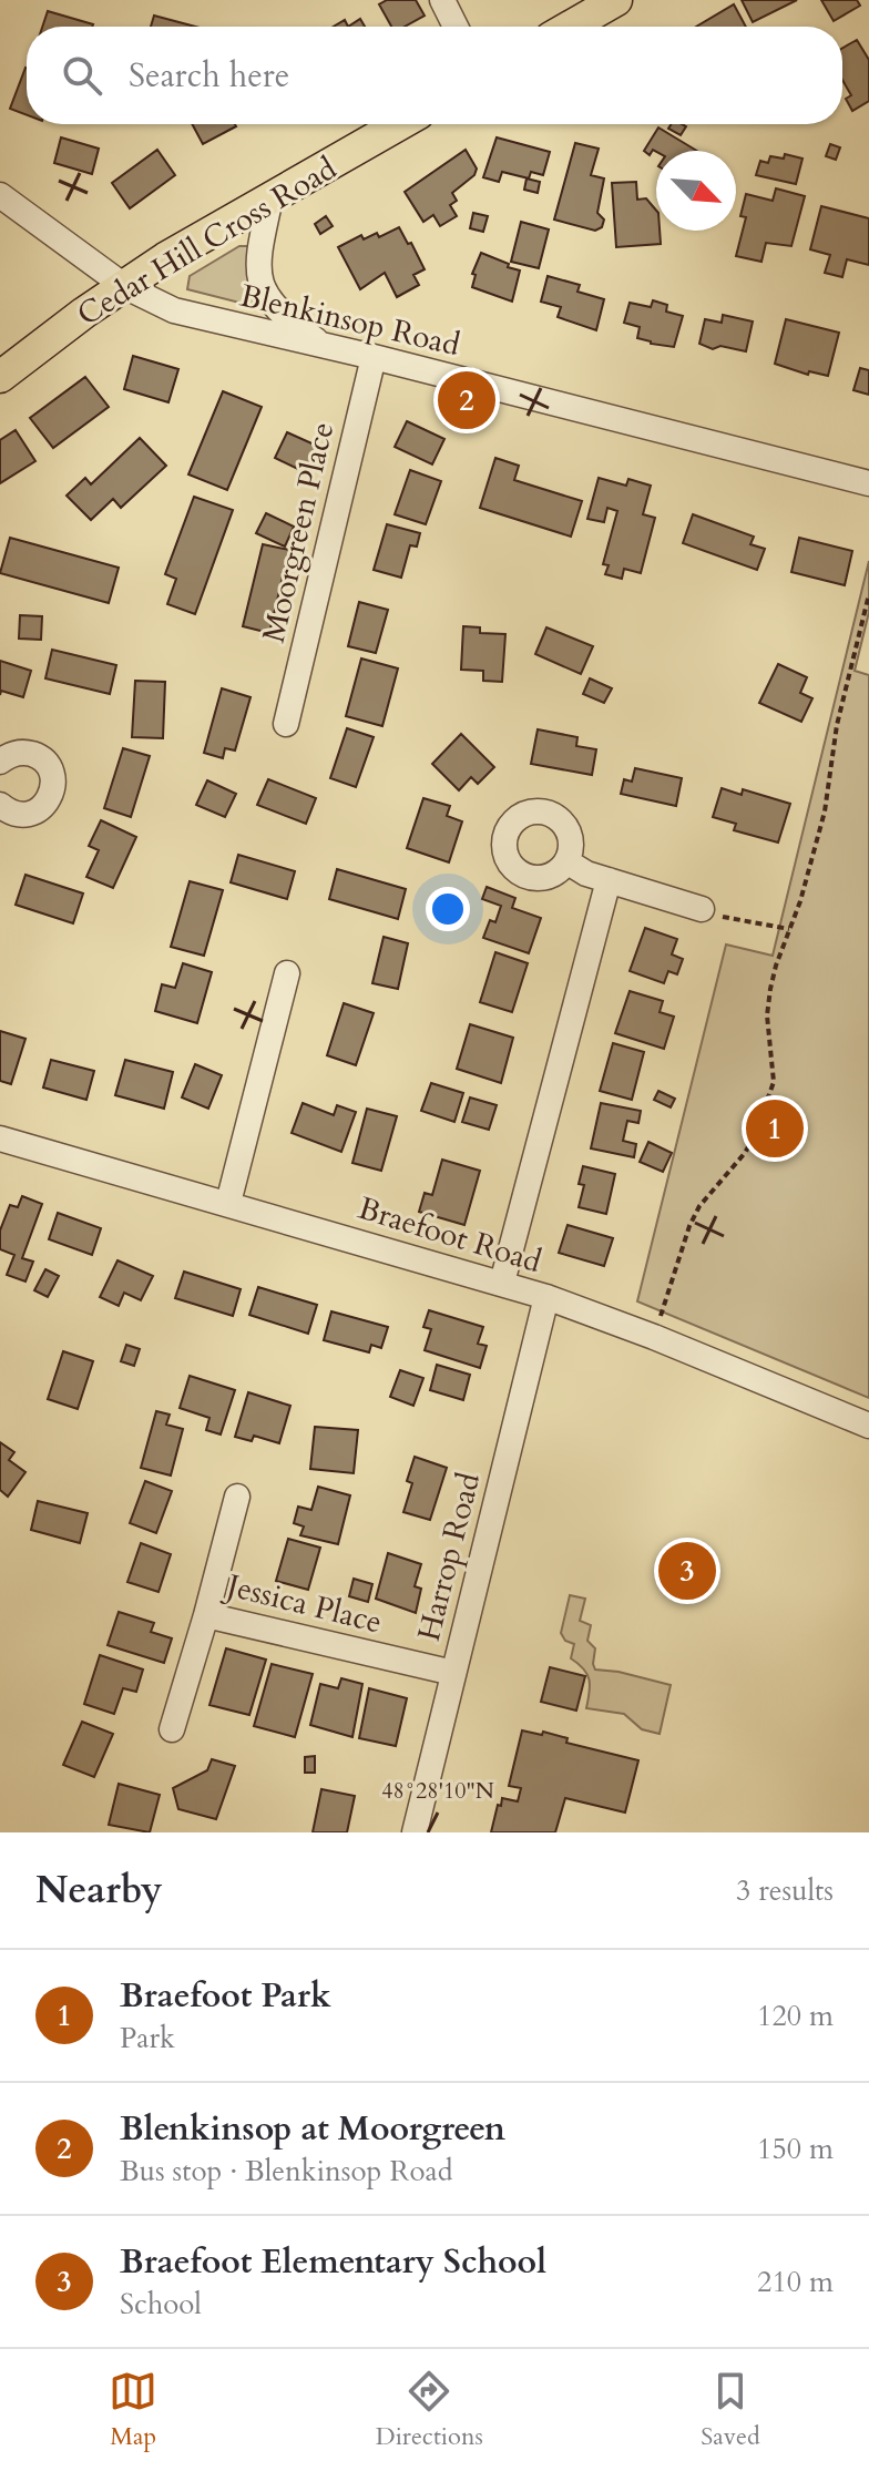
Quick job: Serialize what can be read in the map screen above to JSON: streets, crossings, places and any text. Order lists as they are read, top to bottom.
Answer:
{
  "streets": {
    "main road": ["Cedar Hill Cross Road"],
    "street": [
      "Blenkinsop Road",
      "Moorgreen Place",
      "Braefoot Road",
      "Harrop Road",
      "Jessica Place"
    ]
  },
  "crossings": [
    ["Cedar Hill Cross Road", "Blenkinsop Road"],
    ["Blenkinsop Road", "Moorgreen Place"],
    ["Braefoot Road", "Harrop Road"],
    ["Harrop Road", "Jessica Place"]
  ],
  "north": "bottom right",
  "page": {
    "search": "Search here",
    "pins": ["2", "1", "3"],
    "heading": ["Nearby", "3 results"],
    "list": [
      {
        "mark": "1",
        "name": "Braefoot Park",
        "note": "Park",
        "value": "120 m"
      },
      {
        "mark": "2",
        "name": "Blenkinsop at Moorgreen",
        "note": "Bus stop · Blenkinsop Road",
        "value": "150 m"
      },
      {
        "mark": "3",
        "name": "Braefoot Elementary School",
        "note": "School",
        "value": "210 m"
      }
    ],
    "nav": ["Map", "Directions", "Saved"]
  },
  "coordinates": ["48°28'10\"N"]
}
